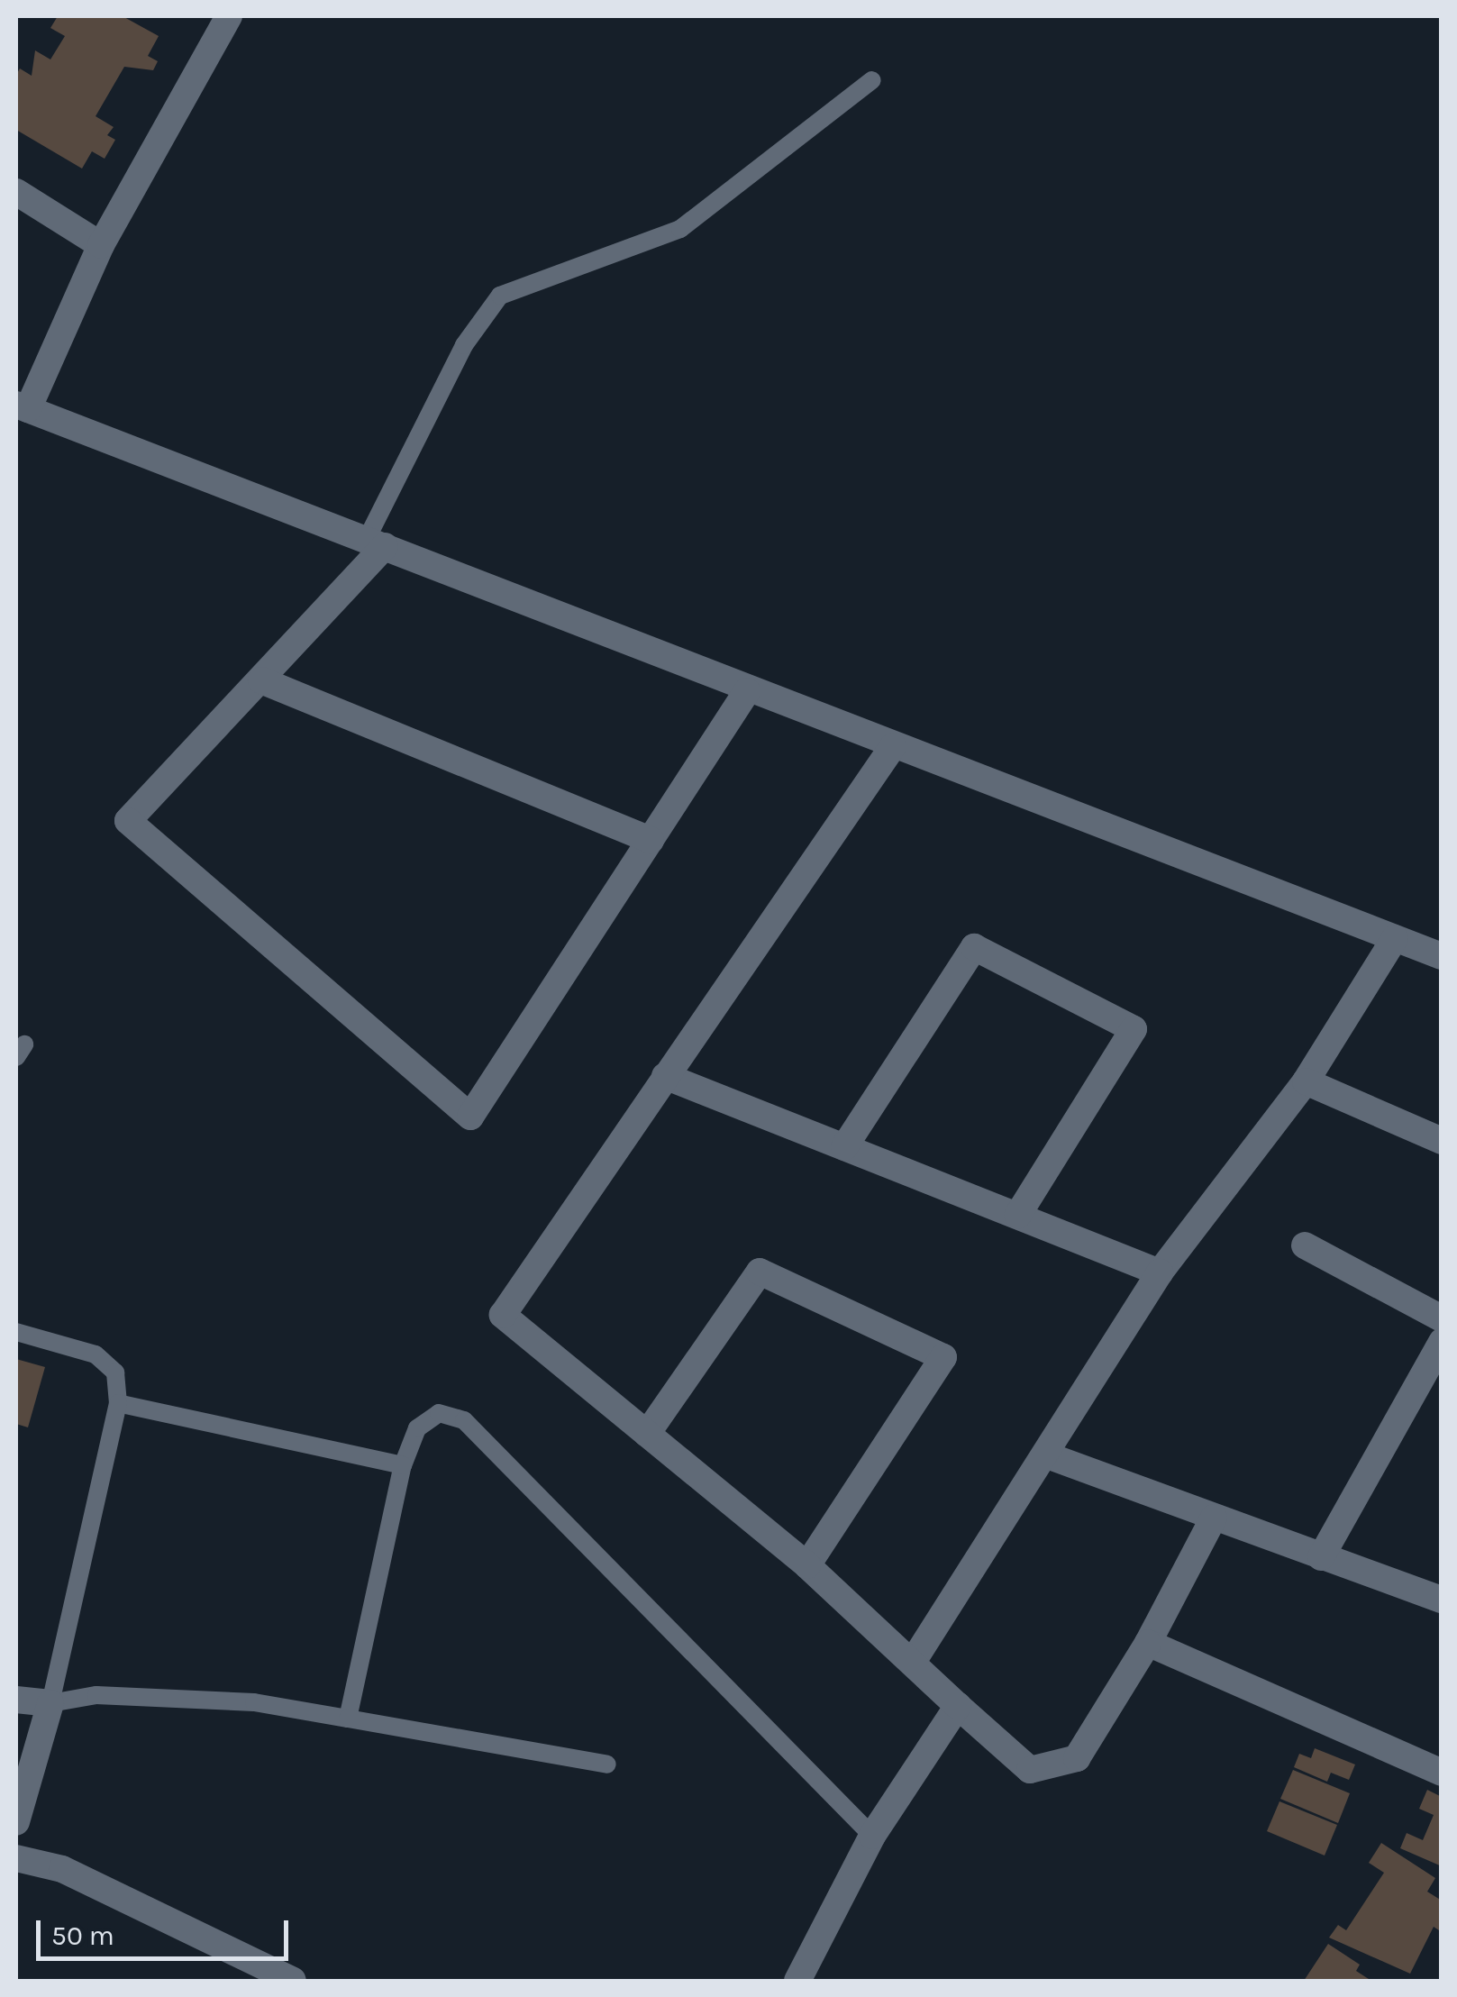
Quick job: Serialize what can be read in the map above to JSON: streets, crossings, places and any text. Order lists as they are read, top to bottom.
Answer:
{
  "scale_bar": "50 m"
}
